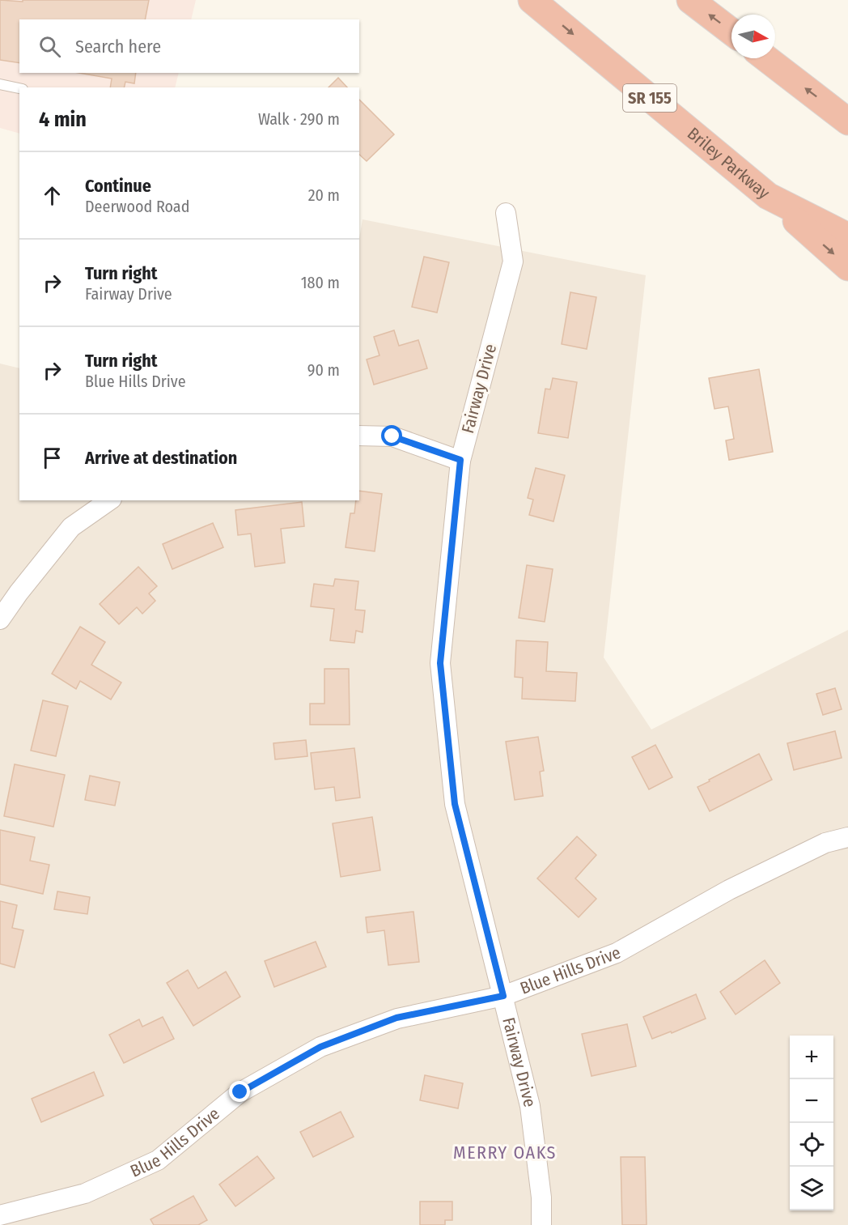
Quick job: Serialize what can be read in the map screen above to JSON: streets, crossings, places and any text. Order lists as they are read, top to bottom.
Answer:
{
  "streets": {
    "highway": ["SR 155", "Briley Parkway"],
    "street": ["Fairway Drive", "Blue Hills Drive"]
  },
  "crossings": [
    ["Fairway Drive", "Blue Hills Drive"]
  ],
  "districts": ["MERRY OAKS"],
  "north": "right",
  "page": {
    "search": "Search here",
    "heading": ["4 min", "Walk · 290 m"],
    "list": [
      ["Continue", "Deerwood Road", "20 m"],
      ["Turn right", "Fairway Drive", "180 m"],
      ["Turn right", "Blue Hills Drive", "90 m"],
      "Arrive at destination"
    ],
    "map_buttons": ["+", "−"]
  }
}
